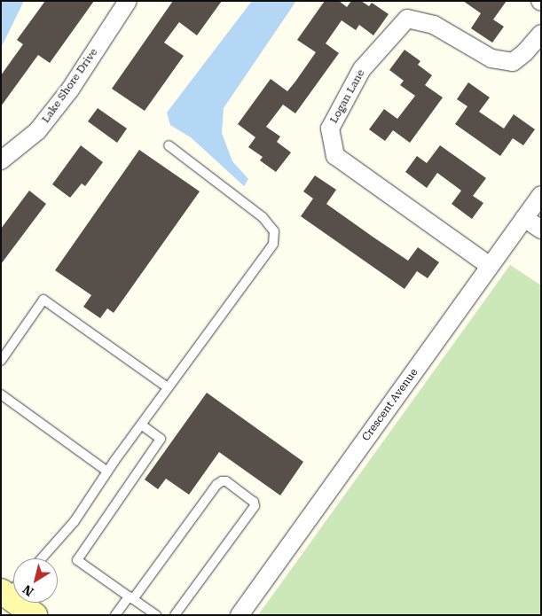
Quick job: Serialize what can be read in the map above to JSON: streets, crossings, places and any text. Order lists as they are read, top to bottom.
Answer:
{
  "streets": {
    "street": ["Lake Shore Drive", "Logan Lane", "Crescent Avenue"]
  },
  "crossings": [
    ["Logan Lane", "Crescent Avenue"]
  ],
  "north": "bottom left"
}
